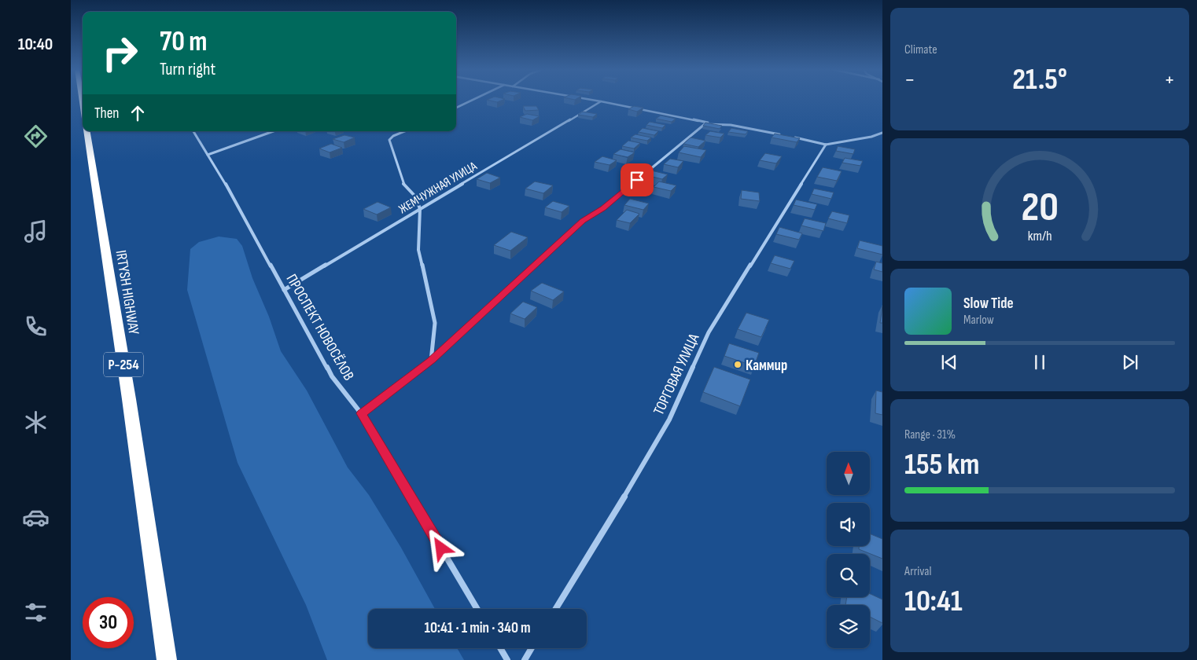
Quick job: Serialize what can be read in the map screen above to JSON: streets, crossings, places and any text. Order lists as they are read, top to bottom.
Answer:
{
  "streets": {
    "highway": ["IRTYSH HIGHWAY", "Р-254"],
    "street": ["ЖЕМЧУЖНАЯ УЛИЦА", "ПРОСПЕКТ НОВОСЁЛОВ", "ТОРГОВАЯ УЛИЦА"]
  },
  "crossings": [
    ["ЖЕМЧУЖНАЯ УЛИЦА", "ПРОСПЕКТ НОВОСЁЛОВ"]
  ],
  "places": ["Каммир"],
  "north": "top",
  "page": {
    "tabs": "10:40",
    "tile": [
      "Climate",
      ["Range · 31%", "155 km"],
      ["Arrival", "10:41"]
    ],
    "turn": ["70 m", "Turn right"],
    "heat": ["−", "21.5°", "+"],
    "then": "Then",
    "song": ["Slow Tide", "Marlow"],
    "limit": "30",
    "trip": "10:41 · 1 min · 340 m",
    "gauge": ["20", "km/h"]
  }
}
